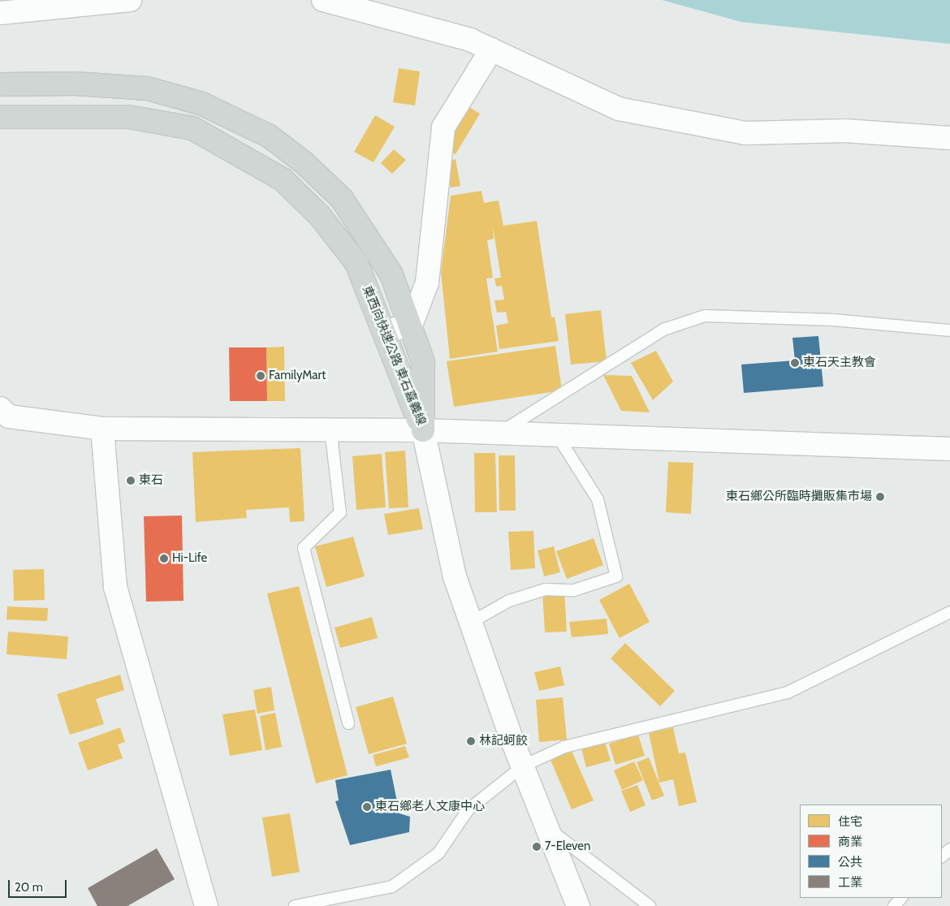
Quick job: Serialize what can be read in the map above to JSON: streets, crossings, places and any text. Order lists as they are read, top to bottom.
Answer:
{
  "streets": {
    "main road": ["東西向快速公路 東石嘉義線"]
  },
  "places": [
    "東石天主教會",
    "FamilyMart",
    "東石",
    "東石鄉公所臨時攤販集市場",
    "Hi-Life",
    "林記蚵餃",
    "東石鄉老人文康中心",
    "7-Eleven"
  ],
  "legend": [
    "住宅",
    "商業",
    "公共",
    "工業"
  ],
  "scale_bar": "20 m"
}
